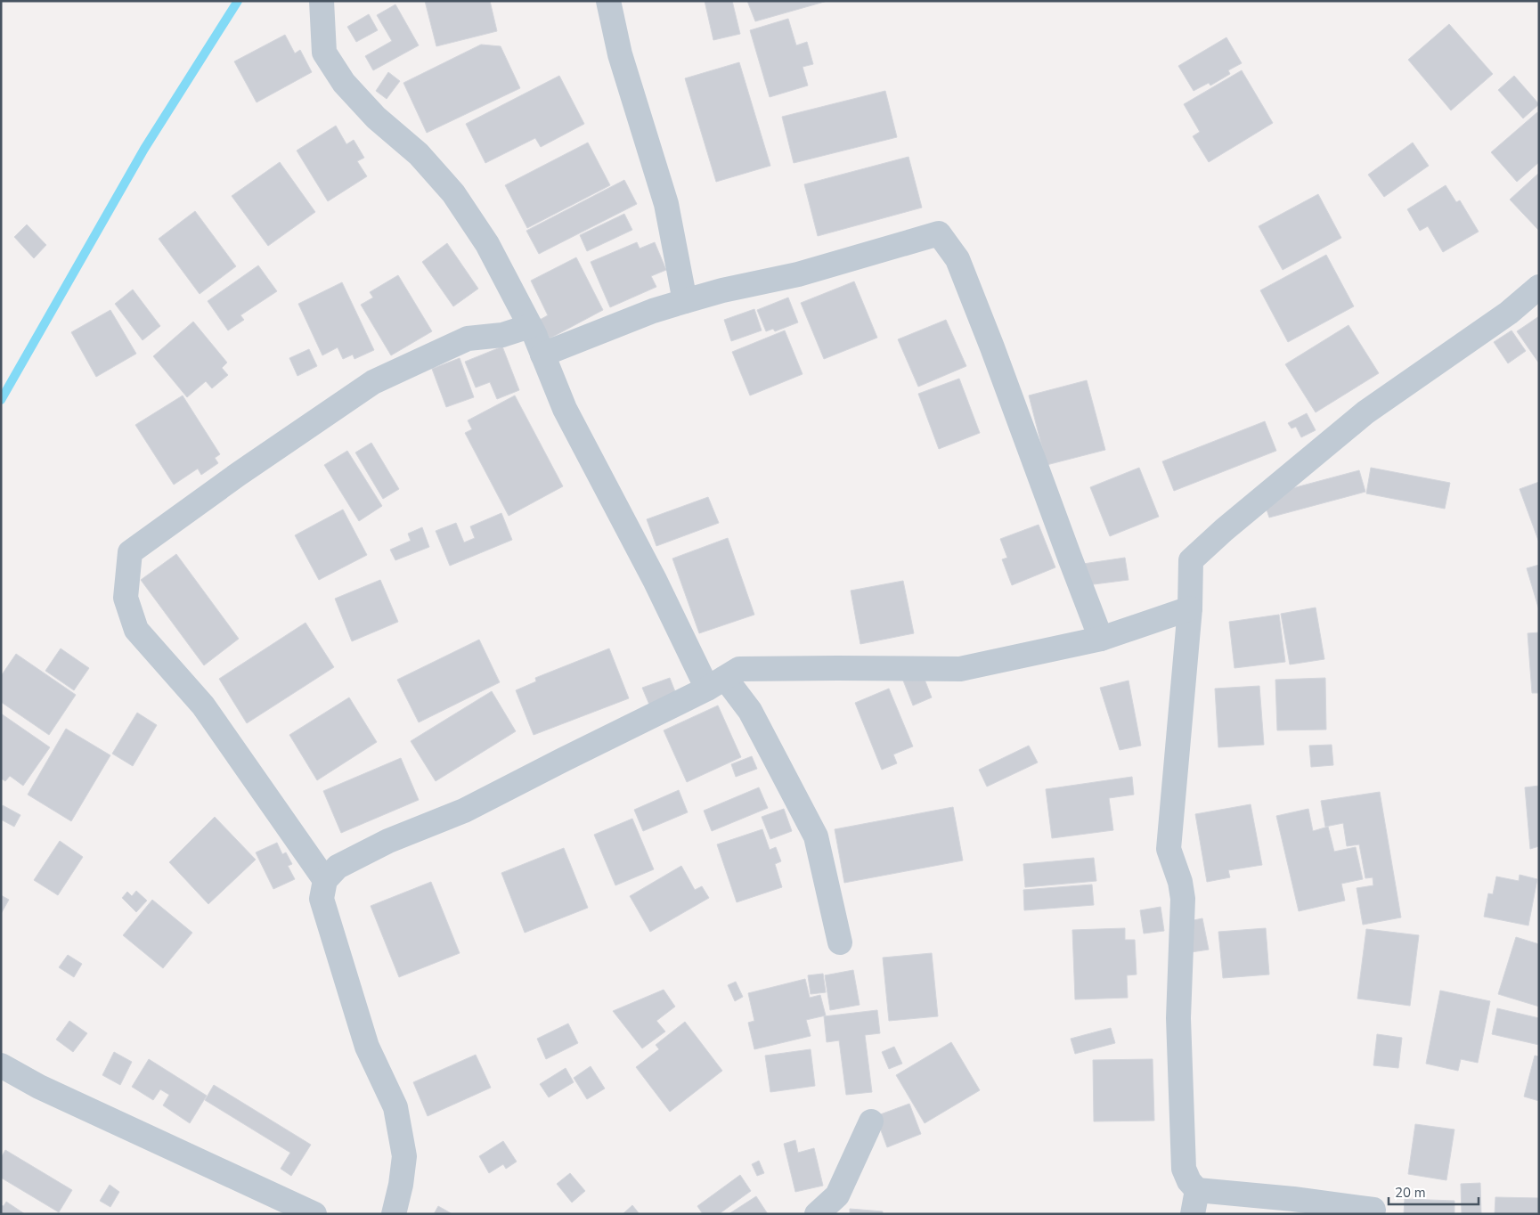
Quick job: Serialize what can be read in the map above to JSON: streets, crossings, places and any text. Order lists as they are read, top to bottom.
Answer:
{
  "scale_bar": "20 m"
}
